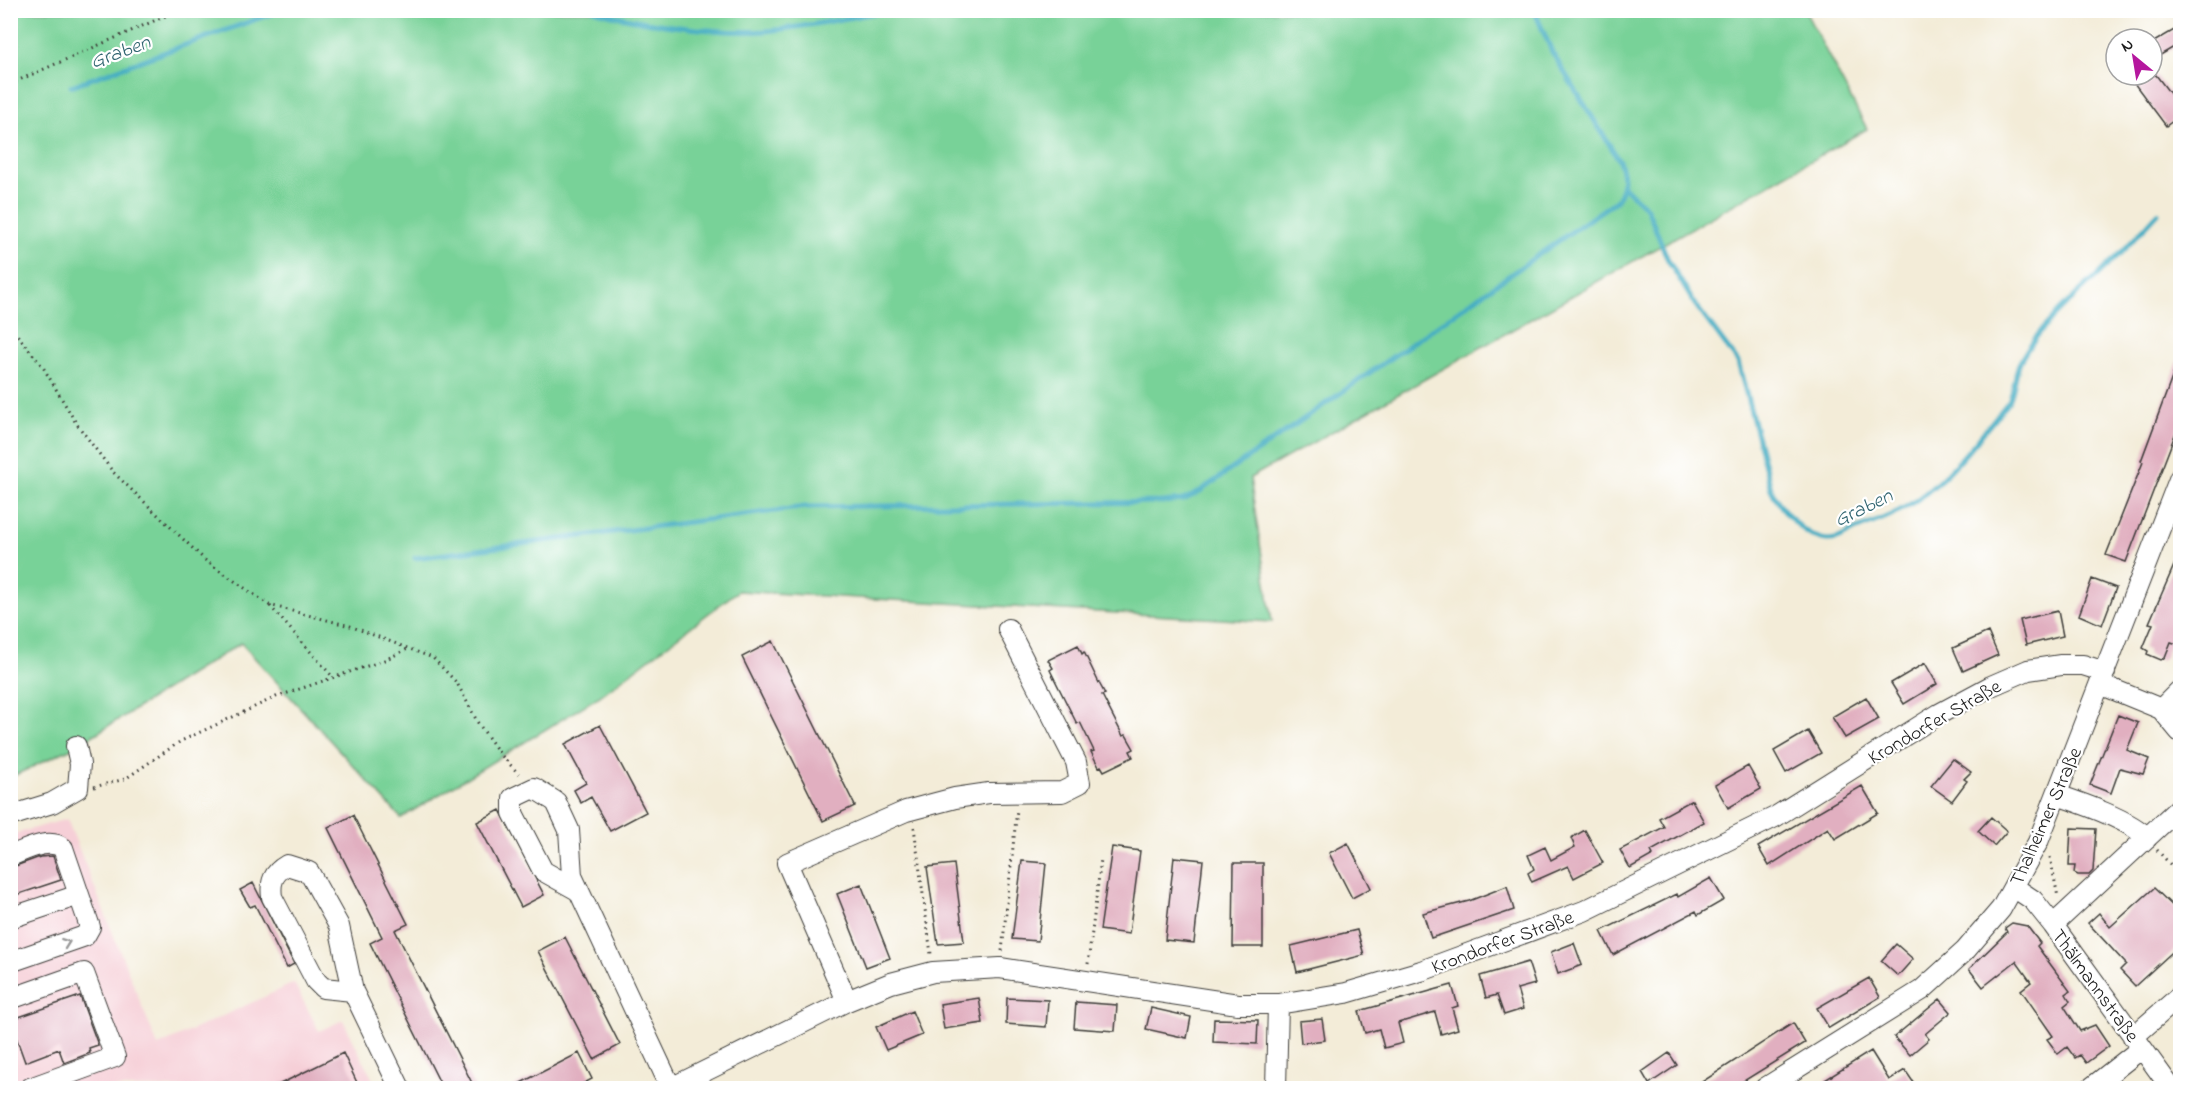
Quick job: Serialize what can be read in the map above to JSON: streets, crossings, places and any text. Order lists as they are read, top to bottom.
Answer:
{
  "streets": {
    "street": ["Krondorfer Straße", "Thalheimer Straße", "Thälmannstraße"]
  },
  "crossings": [
    ["Krondorfer Straße", "Thalheimer Straße"],
    ["Thalheimer Straße", "Thälmannstraße"]
  ],
  "water": ["Graben"],
  "north": "top left"
}
